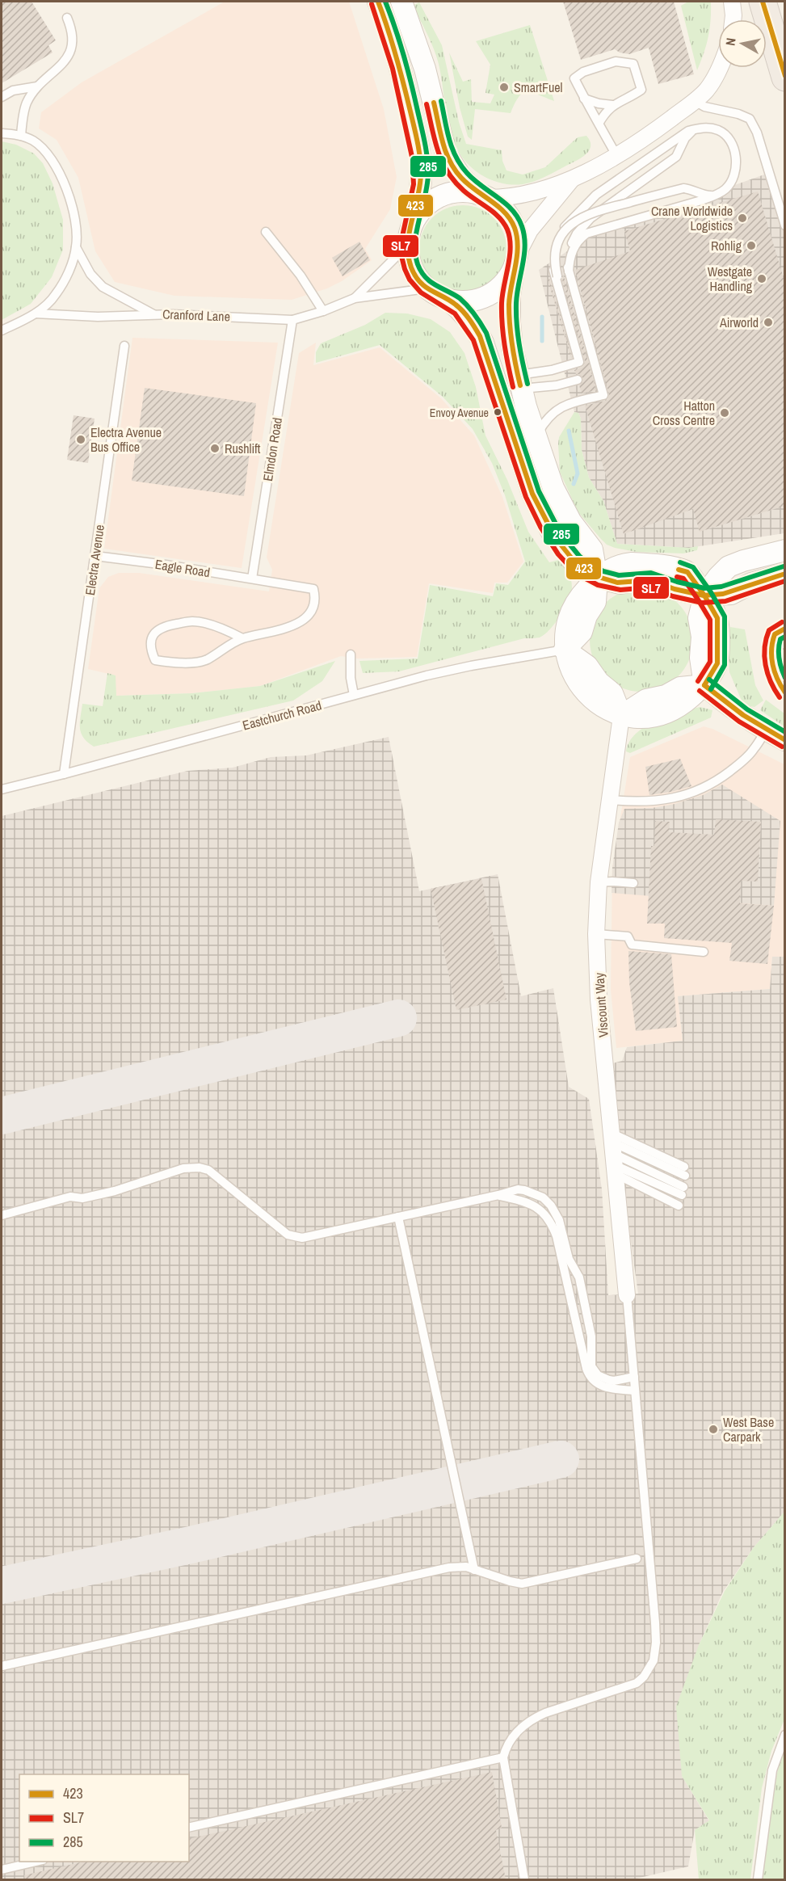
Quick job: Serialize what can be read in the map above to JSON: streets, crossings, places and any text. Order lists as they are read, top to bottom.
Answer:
{
  "streets": {
    "street": ["Viscount Way"],
    "lane": [
      "Cranford Lane",
      "Elmdon Road",
      "Electra Avenue",
      "Eagle Road",
      "Eastchurch Road"
    ]
  },
  "crossings": [
    ["Cranford Lane", "Elmdon Road"],
    ["Elmdon Road", "Eagle Road"],
    ["Electra Avenue", "Eagle Road"],
    ["Electra Avenue", "Eastchurch Road"]
  ],
  "places": [
    "SmartFuel",
    "Crane Worldwide Logistics",
    "Rohlig",
    "Westgate Handling",
    "Airworld",
    "Envoy Avenue",
    "Hatton Cross Centre",
    "Electra Avenue Bus Office",
    "Rushlift",
    "West Base Carpark"
  ],
  "lines": ["transit line 423", "transit line 285", "transit line SL7"],
  "legend": ["423", "SL7", "285"],
  "north": "left"
}
